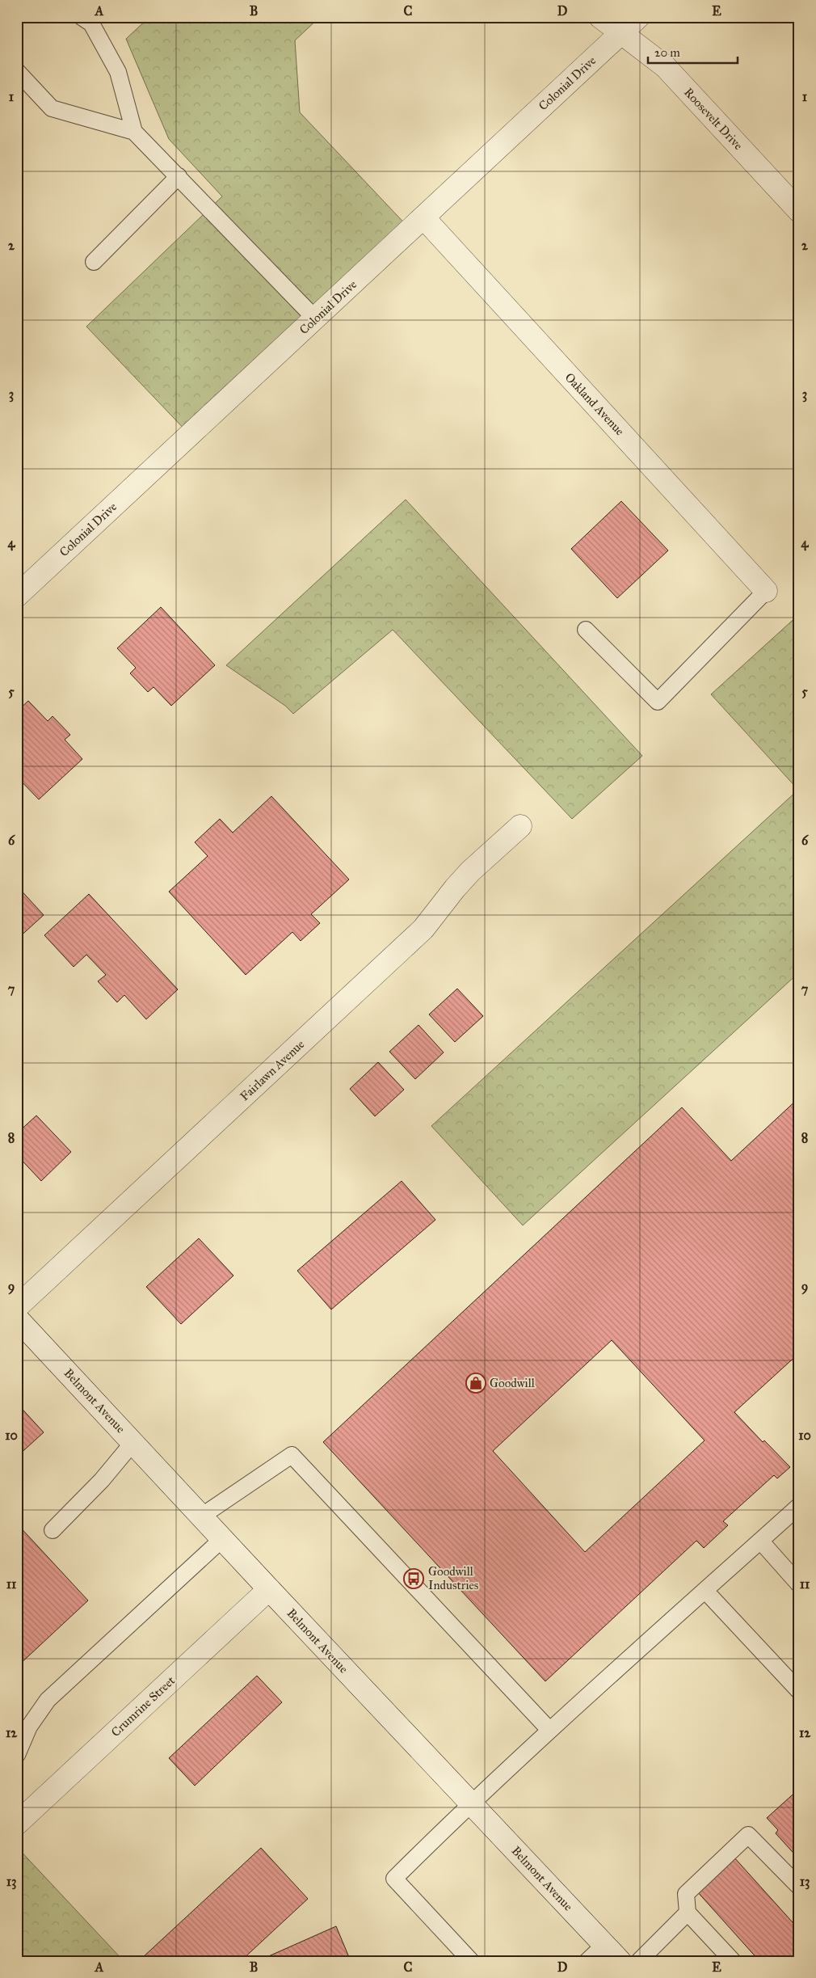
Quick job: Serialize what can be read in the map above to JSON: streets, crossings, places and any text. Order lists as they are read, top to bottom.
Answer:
{
  "streets": {
    "street": [
      "Colonial Drive",
      "Roosevelt Drive",
      "Oakland Avenue",
      "Fairlawn Avenue",
      "Belmont Avenue",
      "Crumrine Street"
    ]
  },
  "crossings": [
    ["Colonial Drive", "Roosevelt Drive"],
    ["Colonial Drive", "Oakland Avenue"],
    ["Belmont Avenue", "Crumrine Street"]
  ],
  "places": {
    "shop": ["Goodwill"],
    "bus stop": ["Goodwill Industries"]
  },
  "scale_bar": "20 m",
  "grid": {
    "columns": [
      "A",
      "B",
      "C",
      "D",
      "E"
    ],
    "rows": [
      "1",
      "2",
      "3",
      "4",
      "5",
      "6",
      "7",
      "8",
      "9",
      "10",
      "11",
      "12",
      "13"
    ]
  }
}
